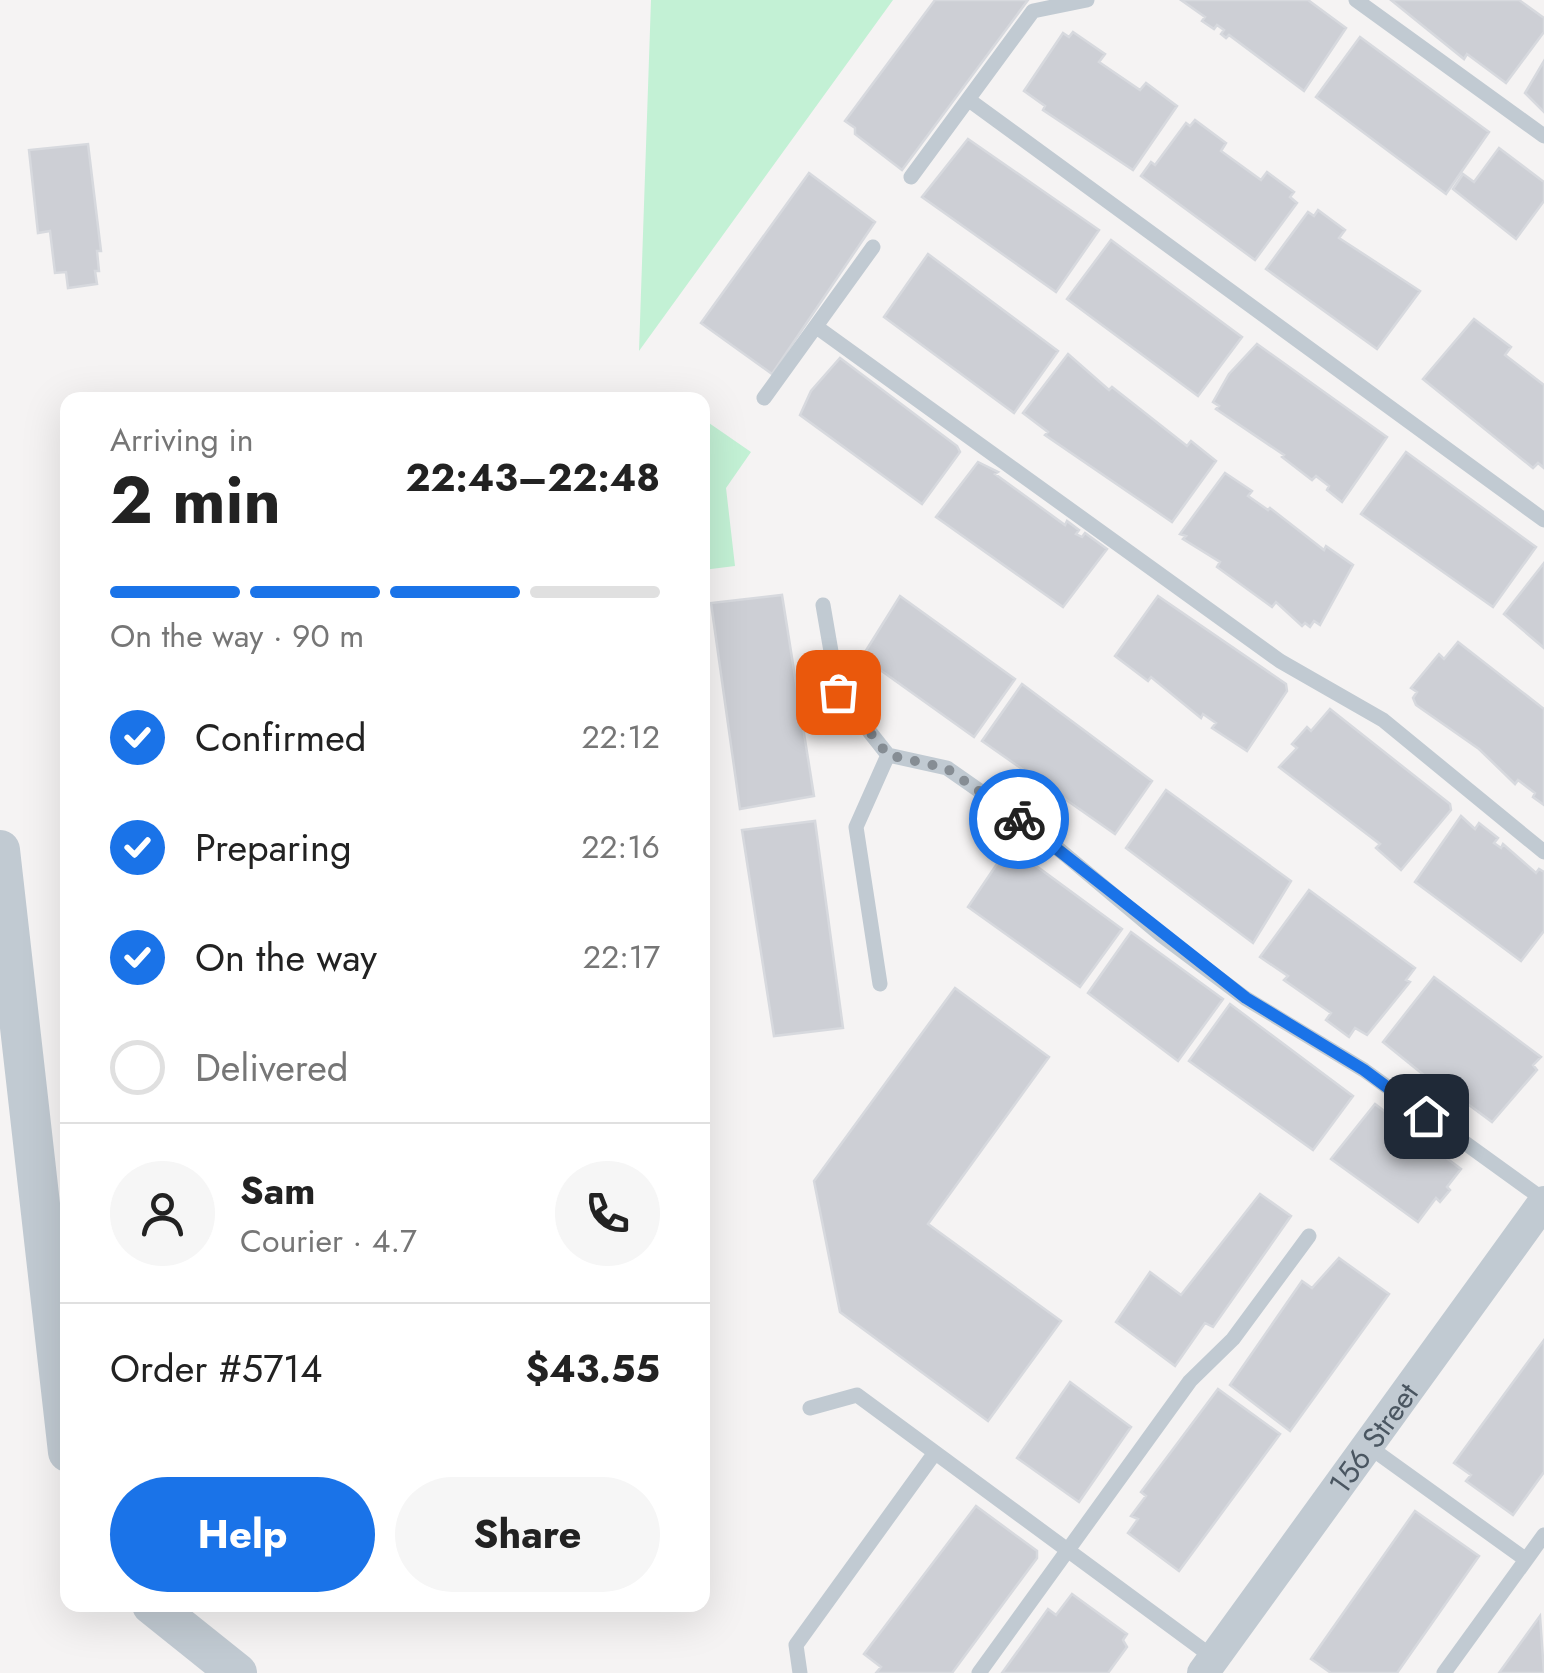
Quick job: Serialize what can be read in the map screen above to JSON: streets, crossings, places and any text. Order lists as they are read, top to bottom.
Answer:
{
  "streets": {
    "street": ["156 Street"]
  },
  "page": {
    "heading": ["2 min", "Arriving in", "22:43–22:48"],
    "panel": [
      "Sam",
      "Courier · 4.7",
      "Order #5714",
      "$43.55"
    ],
    "bar": "On the way · 90 m",
    "list": [
      ["Confirmed", "22:12"],
      ["Preparing", "22:16"],
      ["On the way", "22:17"],
      "Delivered"
    ],
    "buttons": ["Help", "Share"]
  }
}
